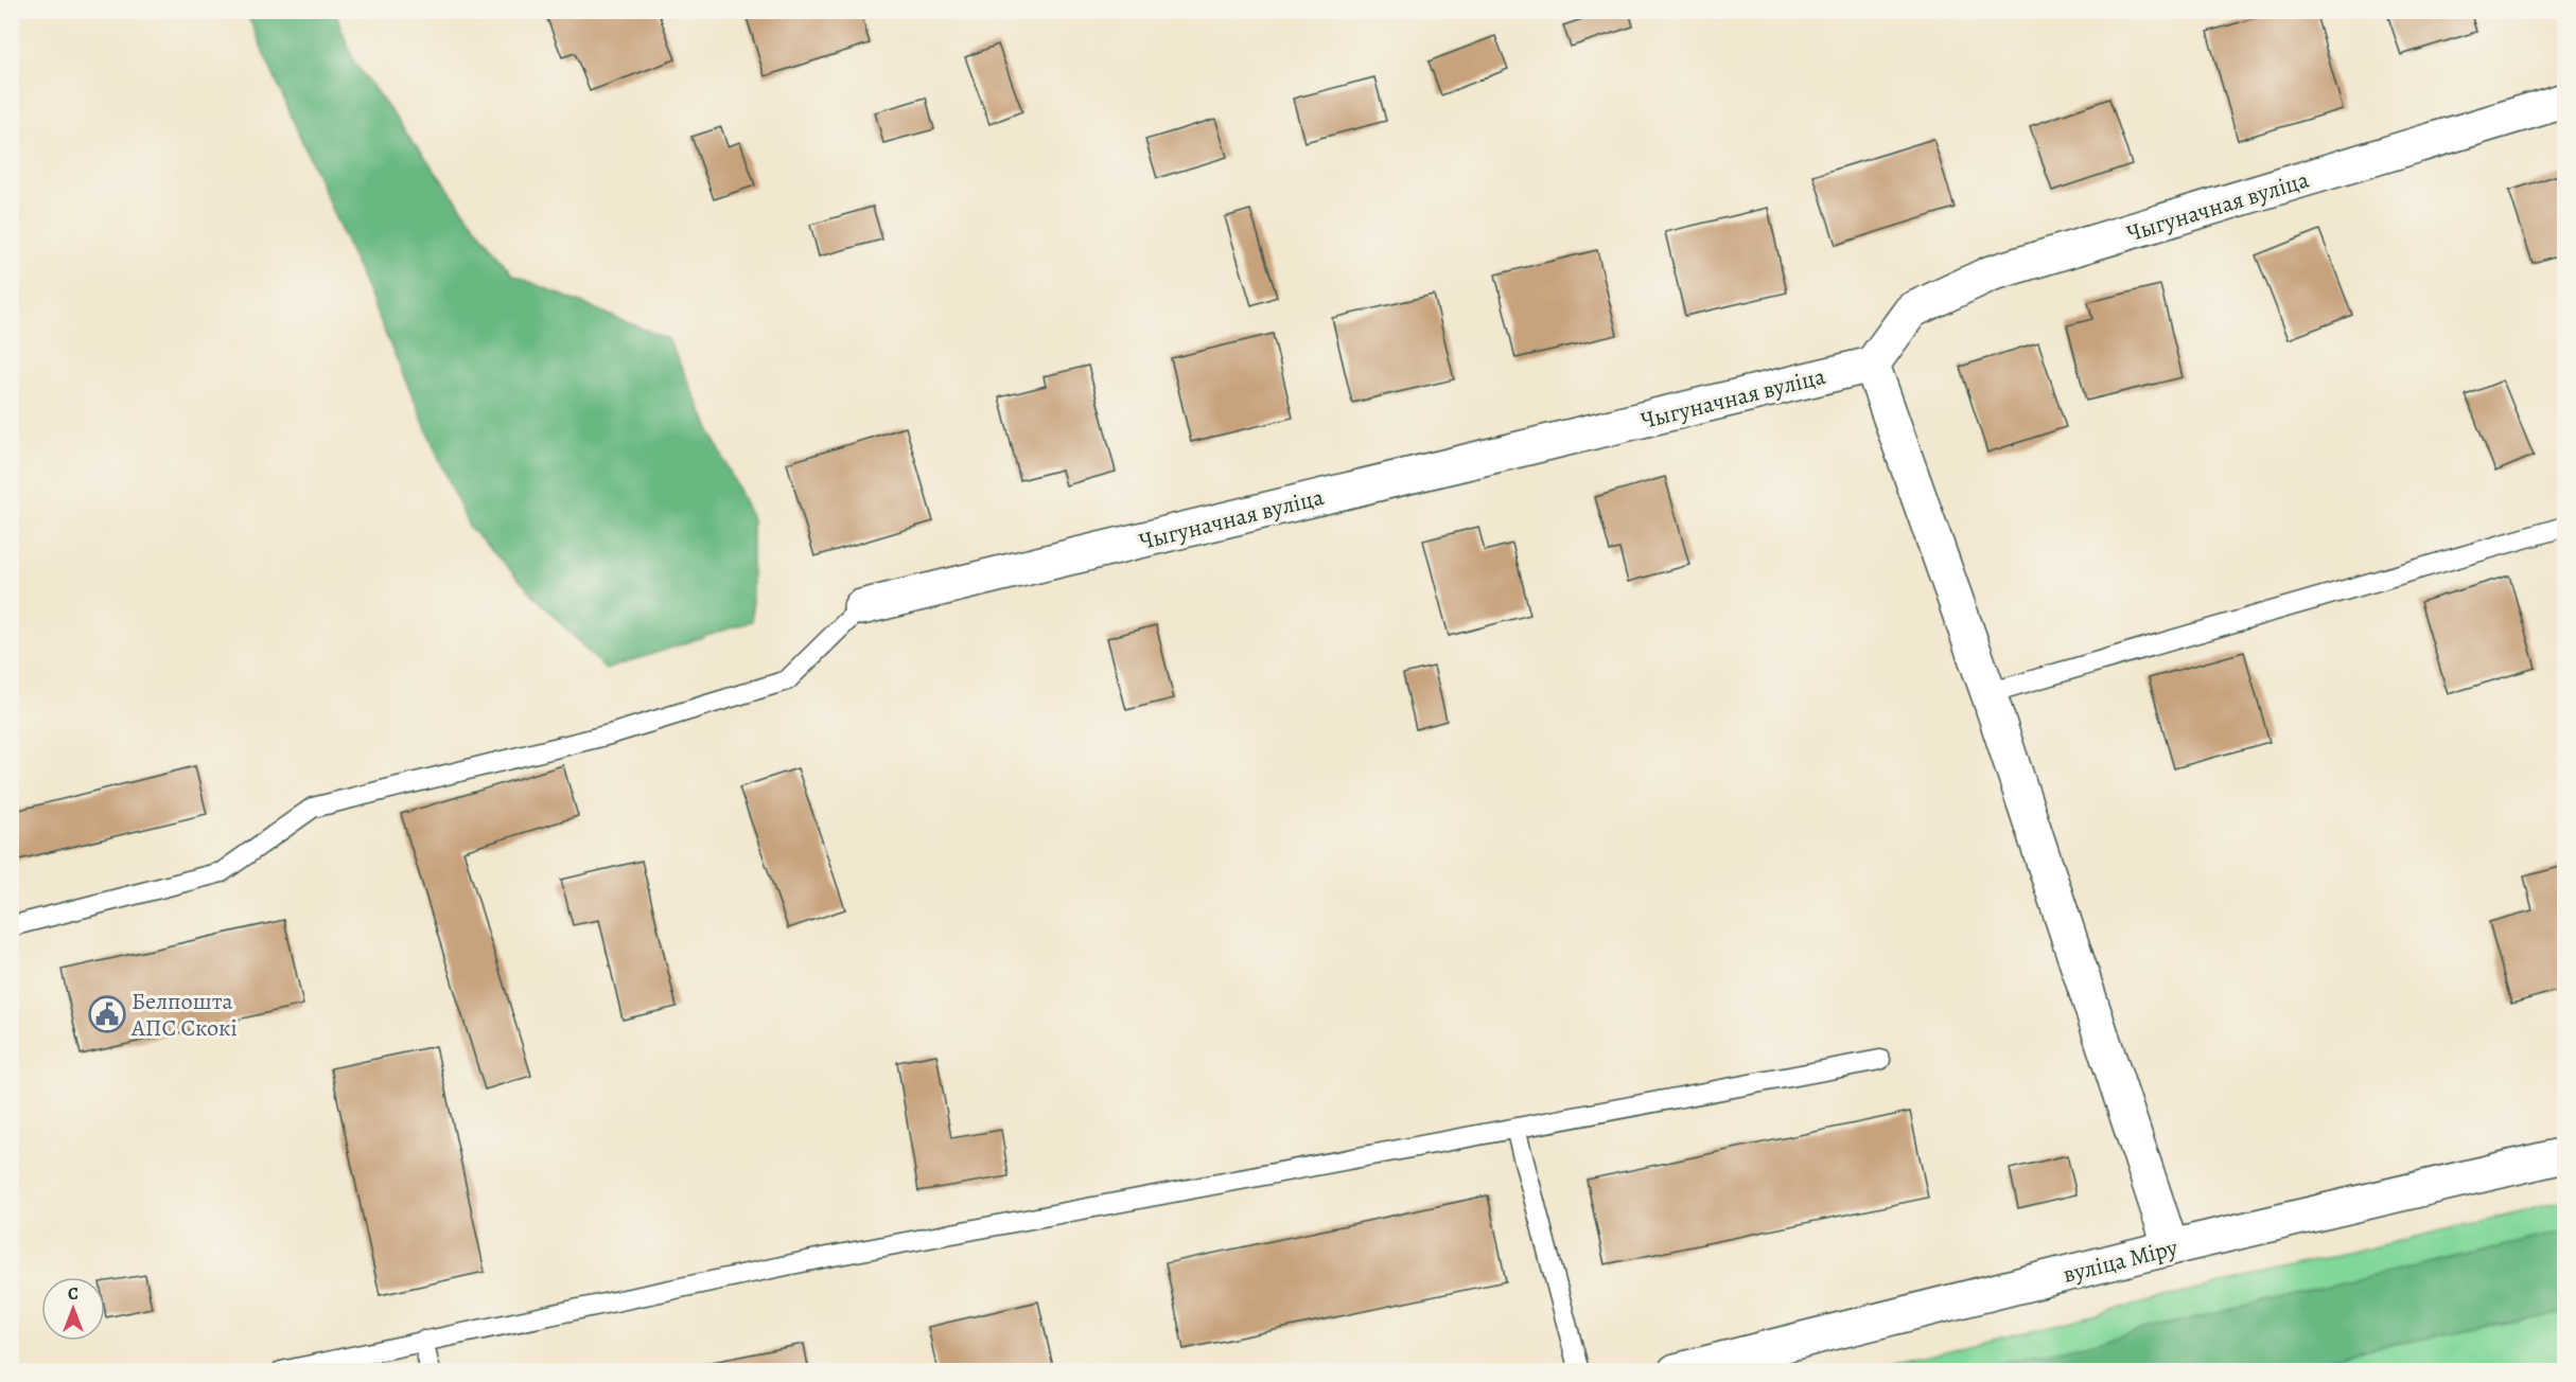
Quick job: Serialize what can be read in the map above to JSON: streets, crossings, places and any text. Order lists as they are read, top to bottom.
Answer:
{
  "streets": {
    "street": ["Чыгуначная вуліца", "вуліца Міру"]
  },
  "places": {
    "public building": ["Белпошта АПС Скокі"]
  },
  "north": "top"
}
